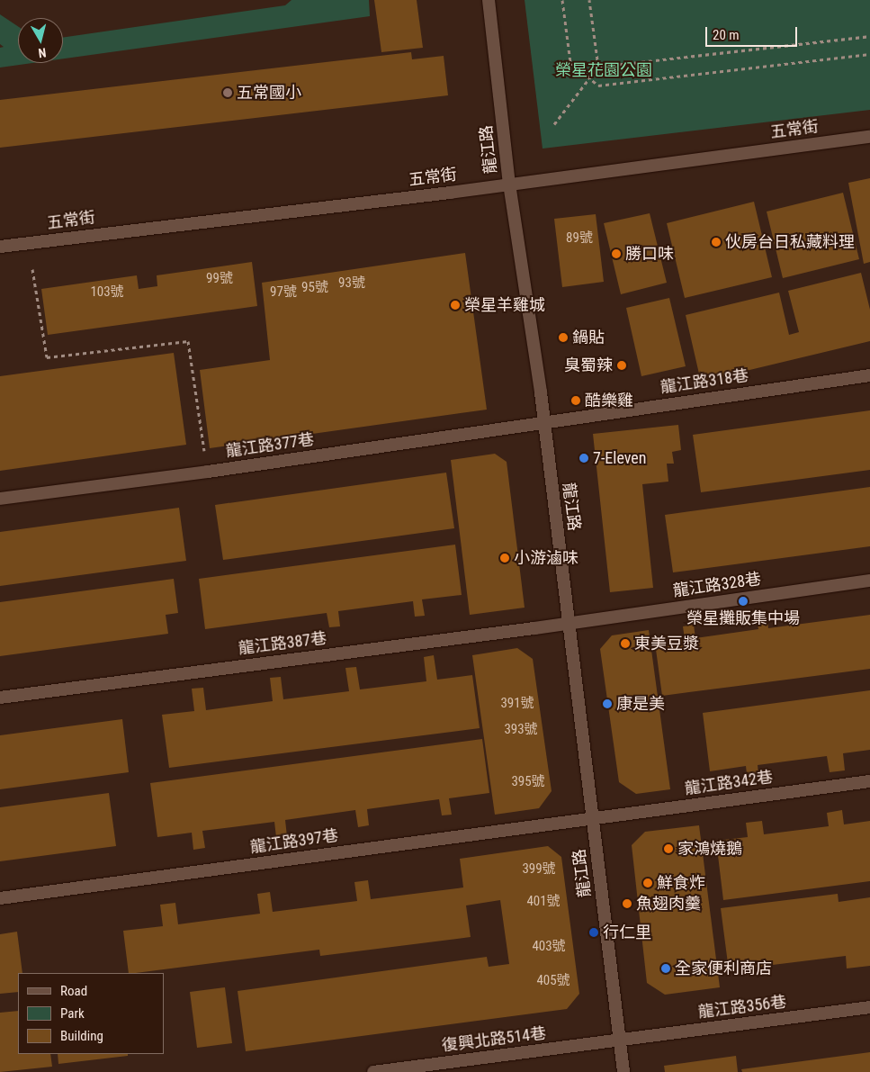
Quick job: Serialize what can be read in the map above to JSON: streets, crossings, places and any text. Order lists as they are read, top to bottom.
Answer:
{
  "streets": {
    "street": [
      "五常街",
      "龍江路",
      "龍江路318巷",
      "龍江路377巷",
      "龍江路328巷",
      "龍江路387巷",
      "龍江路342巷",
      "龍江路397巷",
      "龍江路356巷",
      "復興北路514巷"
    ]
  },
  "crossings": [
    ["五常街", "龍江路"],
    ["龍江路", "龍江路318巷"],
    ["龍江路", "龍江路377巷"],
    ["龍江路", "龍江路328巷"],
    ["龍江路", "龍江路387巷"],
    ["龍江路", "龍江路342巷"],
    ["龍江路", "龍江路397巷"],
    ["龍江路", "龍江路356巷"],
    ["龍江路", "復興北路514巷"],
    ["龍江路318巷", "龍江路377巷"],
    ["龍江路328巷", "龍江路387巷"],
    ["龍江路342巷", "龍江路397巷"],
    ["龍江路356巷", "復興北路514巷"]
  ],
  "parks": ["榮星花園公園"],
  "places": [
    "五常國小",
    "伙房台日私藏料理",
    "勝口味",
    "榮星羊雞城",
    "鍋貼",
    "臭蜀辣",
    "酷樂雞",
    "7-Eleven",
    "小游滷味",
    "榮星攤販集中場",
    "東美豆漿",
    "康是美",
    "家鴻燒鵝",
    "鮮食炸",
    "魚翅肉羹",
    "行仁里",
    "全家便利商店"
  ],
  "house_numbers": [
    "89號",
    "99號",
    "93號",
    "95號",
    "103號",
    "97號",
    "391號",
    "393號",
    "395號",
    "399號",
    "401號",
    "403號",
    "405號"
  ],
  "legend": ["Road", "Park", "Building"],
  "scale_bar": "20 m",
  "north": "bottom"
}
